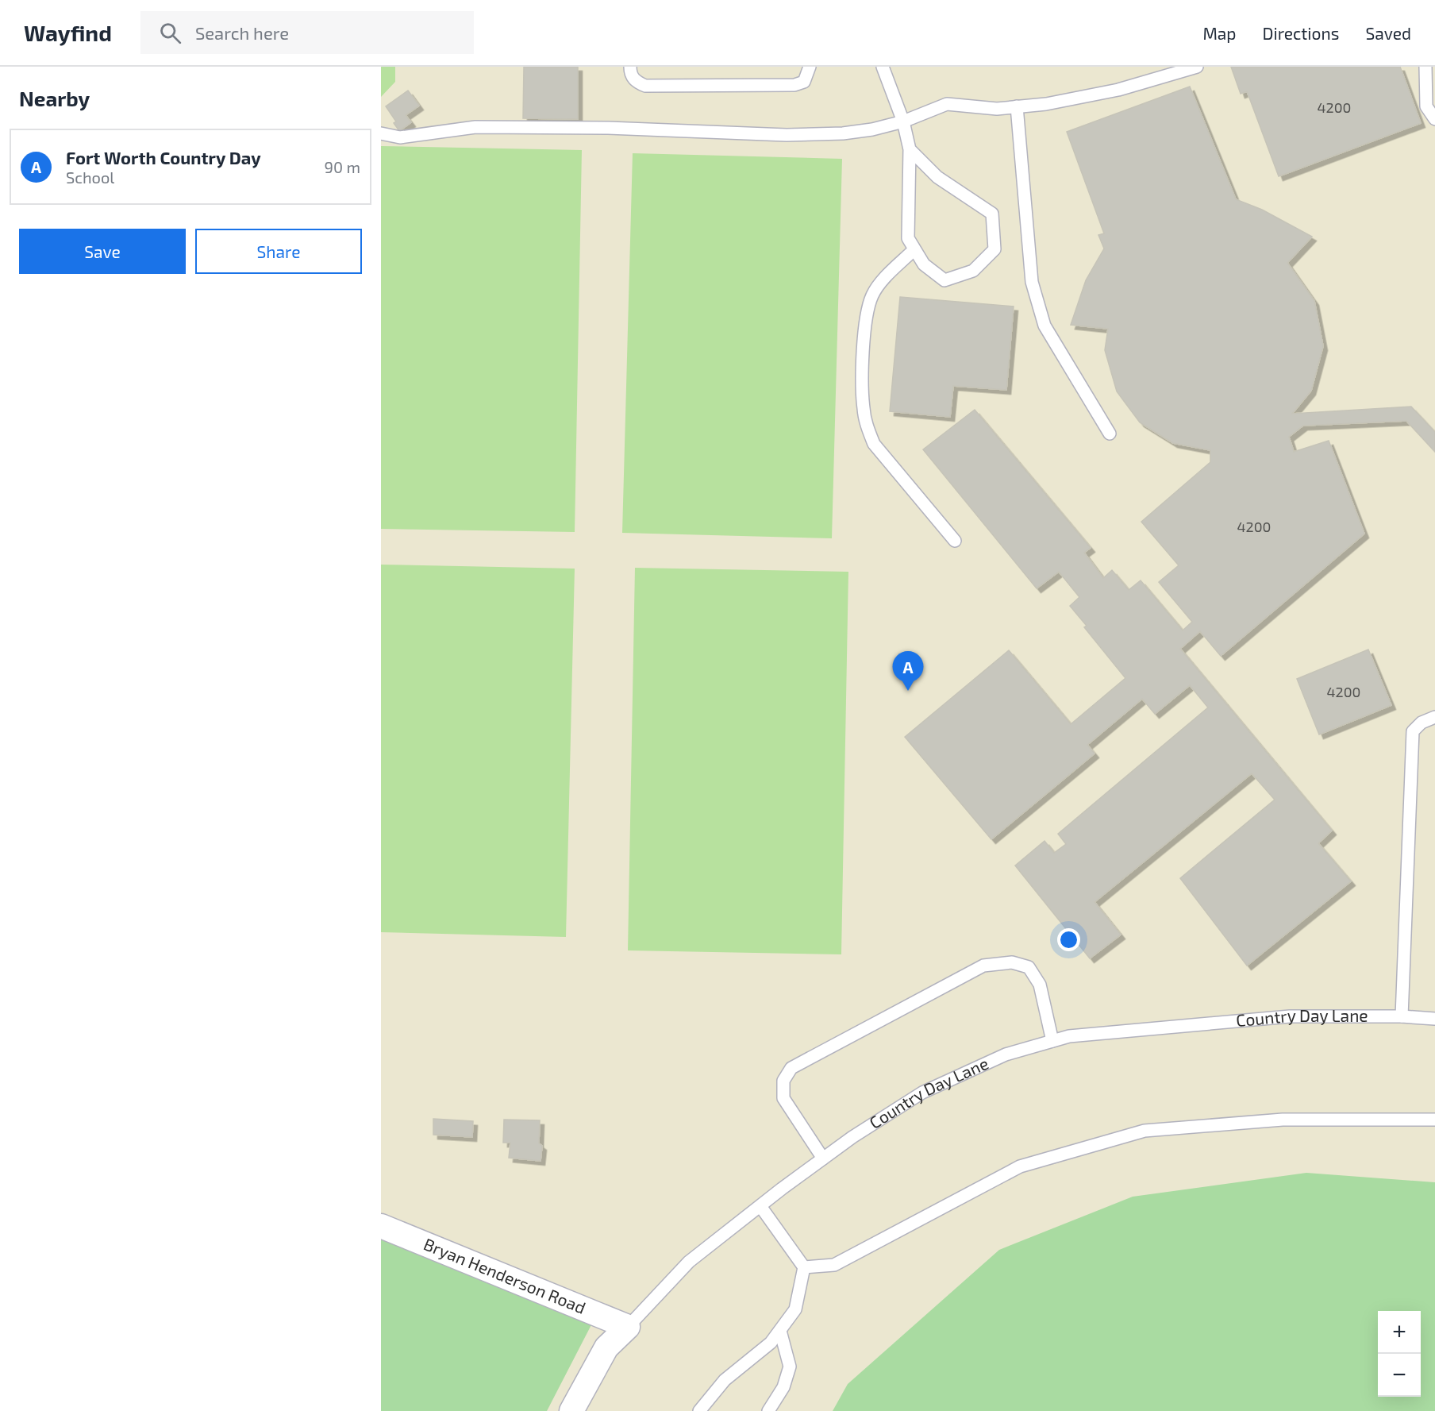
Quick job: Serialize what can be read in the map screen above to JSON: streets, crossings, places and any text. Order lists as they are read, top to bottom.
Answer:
{
  "streets": {
    "street": ["Country Day Lane", "Bryan Henderson Road"]
  },
  "crossings": [
    ["Country Day Lane", "Bryan Henderson Road"]
  ],
  "house_numbers": ["4200", "4200", "4200"],
  "page": {
    "header": "Wayfind",
    "search": "Search here",
    "nav": ["Map", "Directions", "Saved"],
    "heading": "Nearby",
    "list": [
      {
        "mark": "A",
        "name": "Fort Worth Country Day",
        "note": "School",
        "value": "90 m"
      }
    ],
    "buttons": ["Save", "Share"],
    "pins": "A",
    "map_buttons": ["+", "−"]
  }
}
